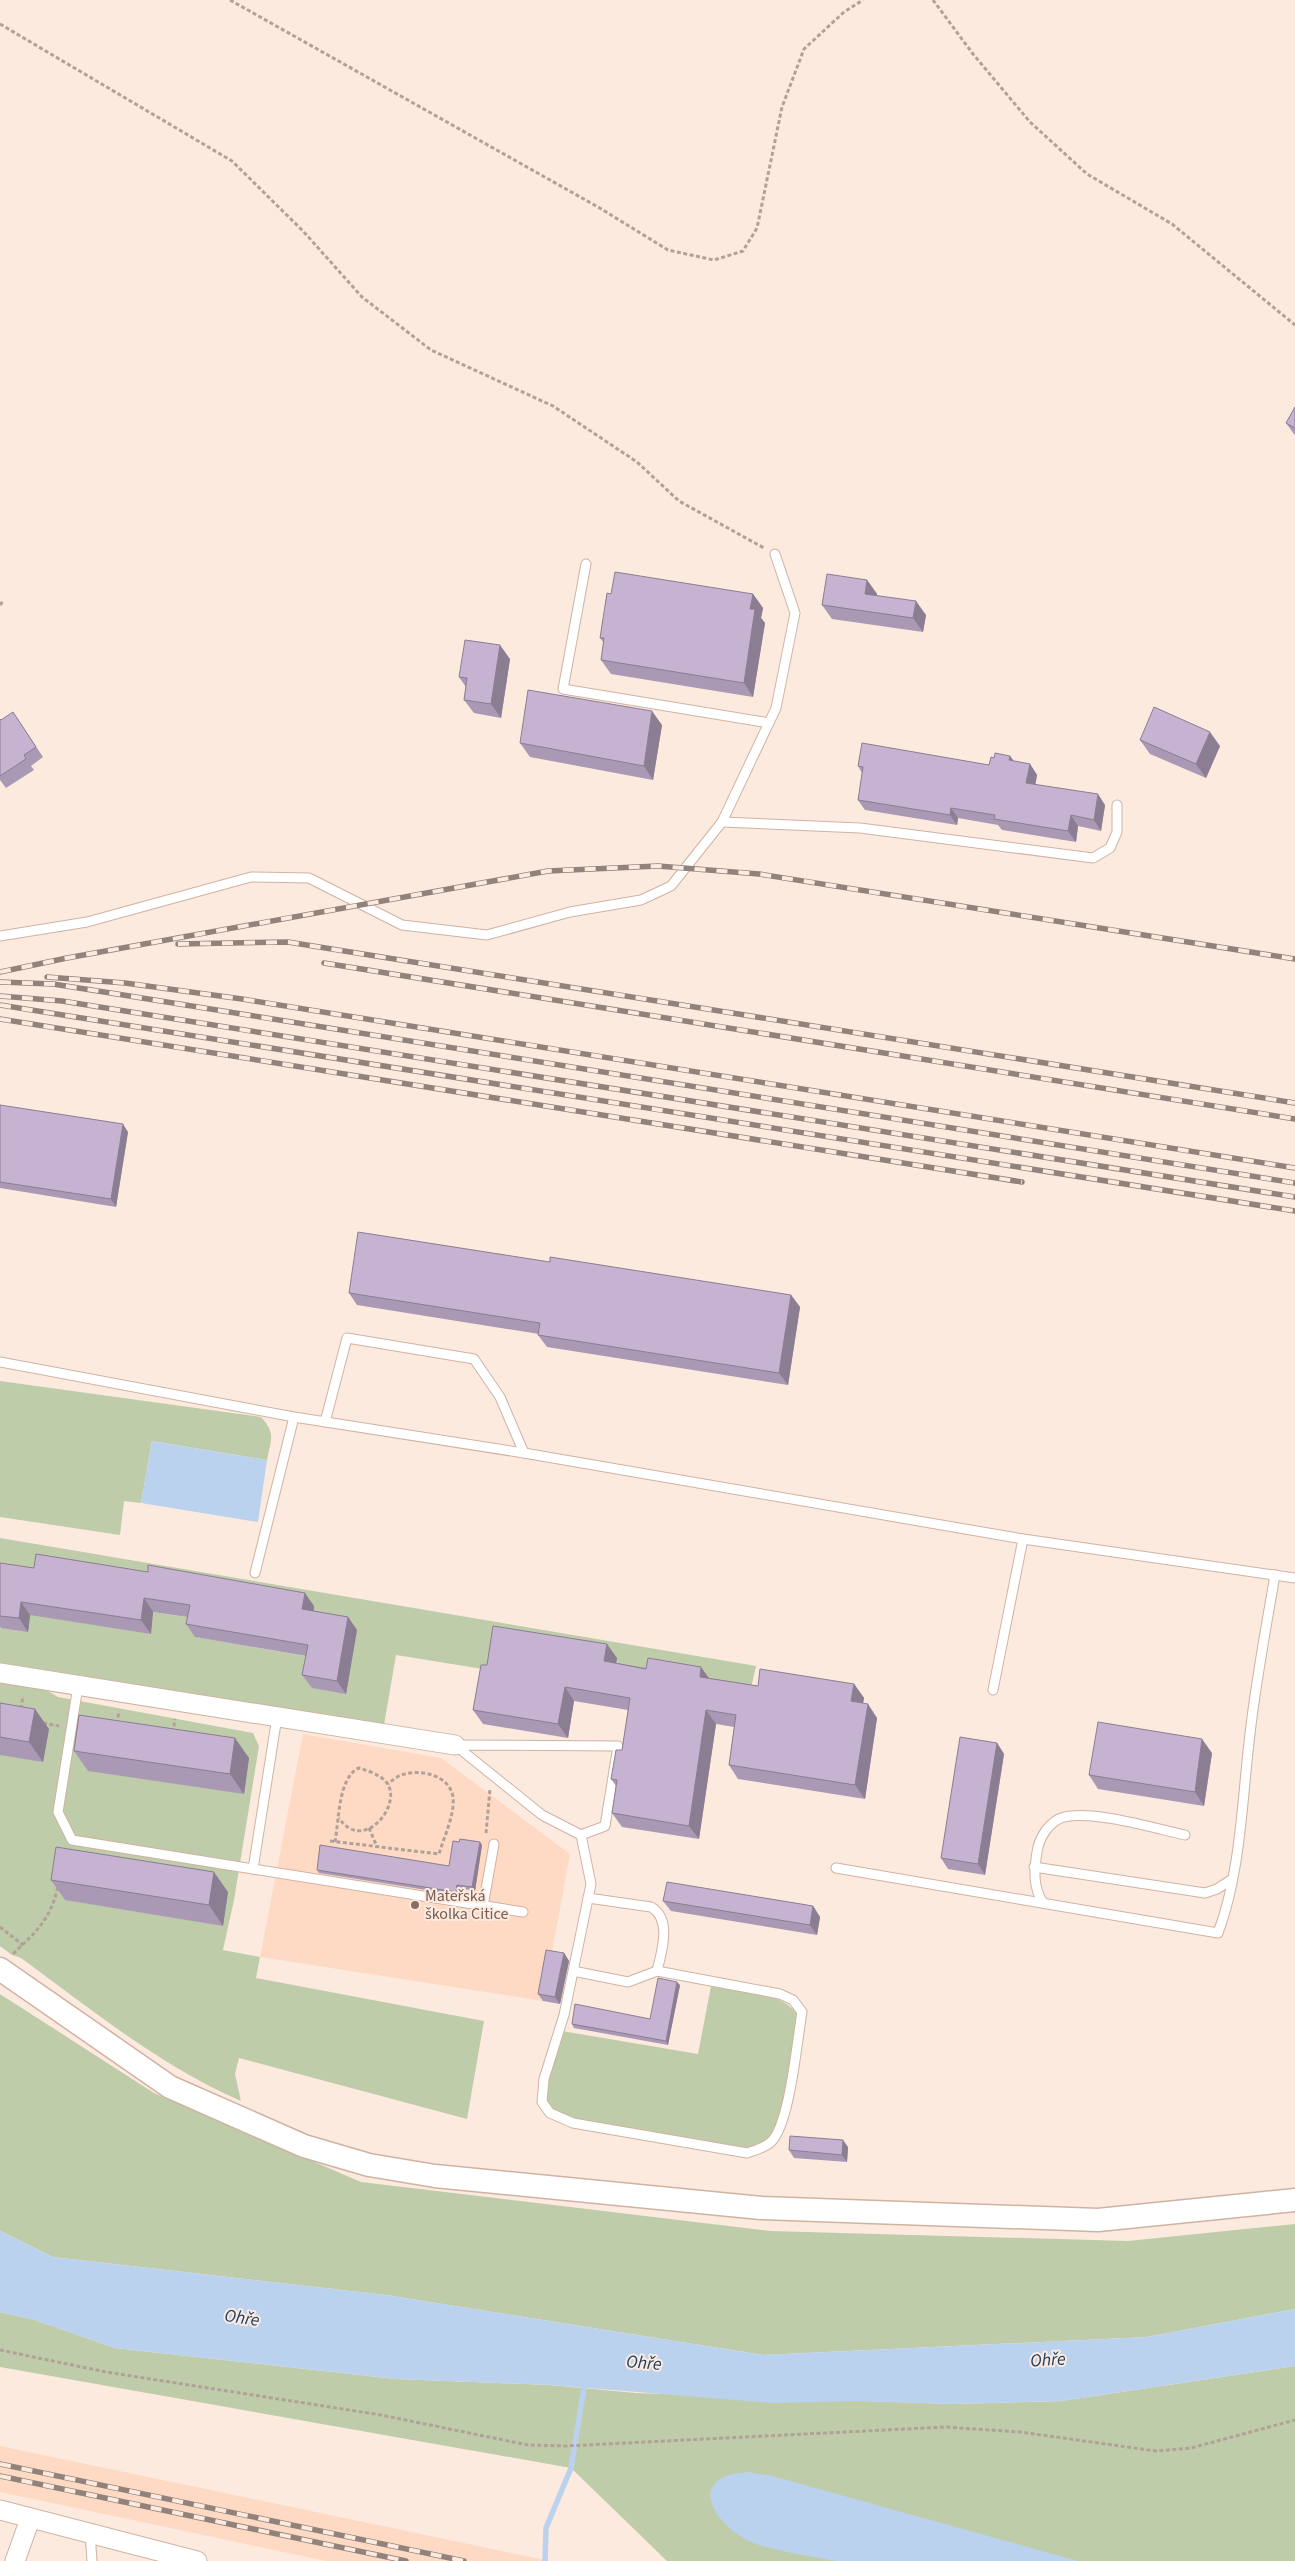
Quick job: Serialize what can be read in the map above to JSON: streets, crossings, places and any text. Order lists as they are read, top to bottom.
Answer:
{
  "water": ["Ohře"],
  "places": ["Mateřská školka Citice"]
}
